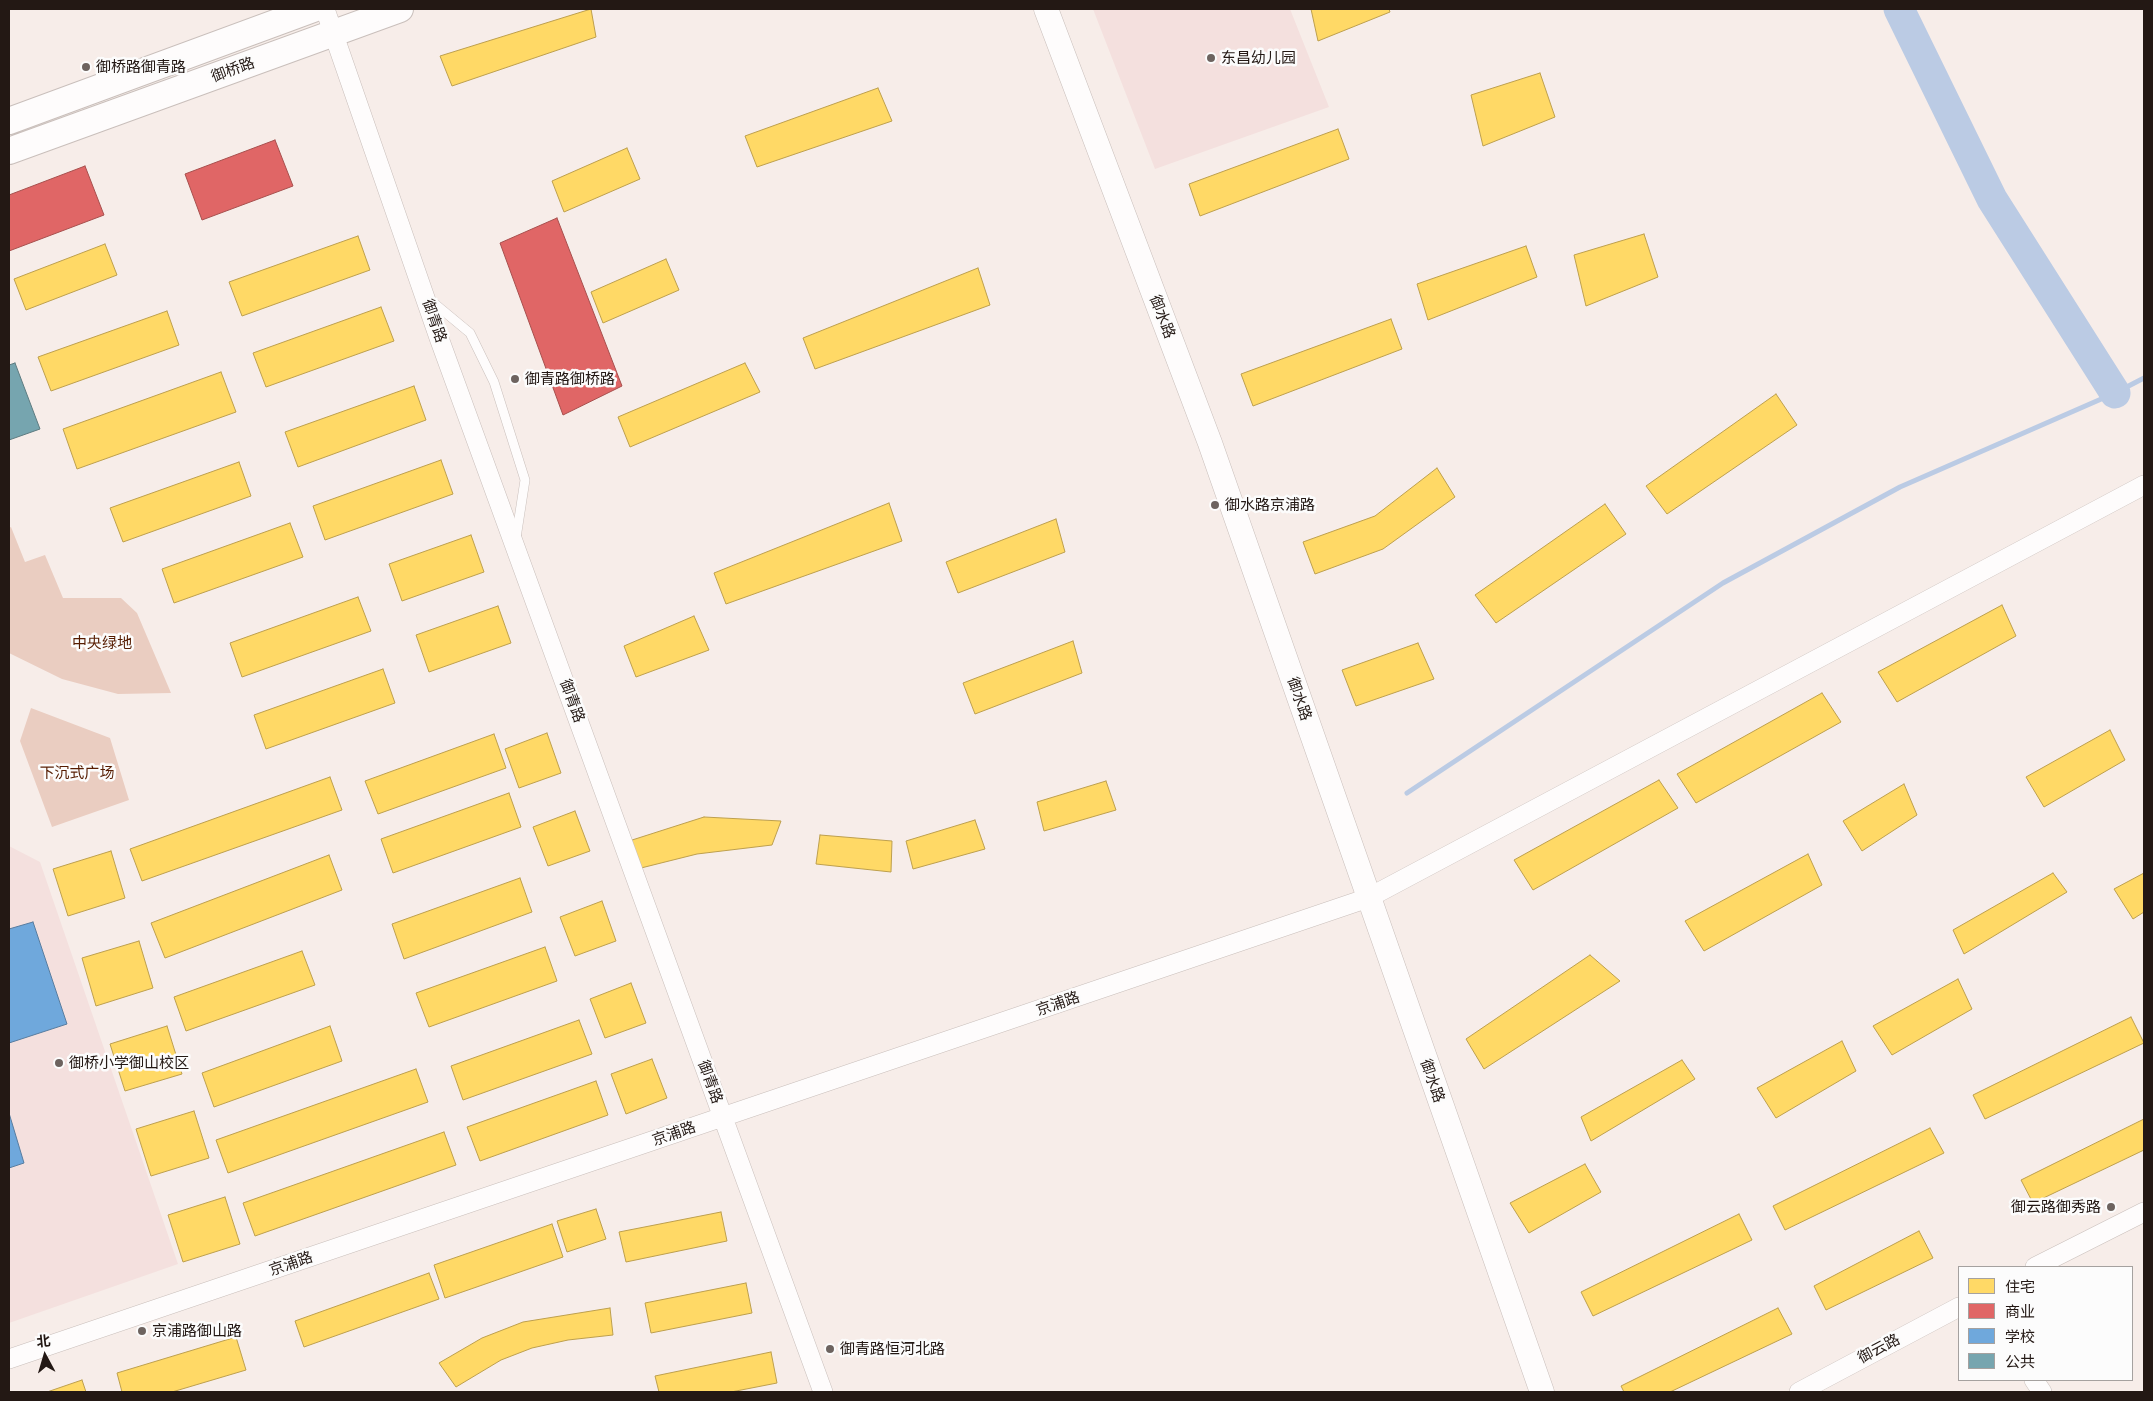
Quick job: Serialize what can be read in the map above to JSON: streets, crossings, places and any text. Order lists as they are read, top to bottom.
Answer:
{
  "streets": {
    "main road": ["御桥路"],
    "street": [
      "御水路",
      "御青路",
      "京浦路",
      "御云路"
    ]
  },
  "crossings": [
    ["御桥路", "御青路"],
    ["御水路", "京浦路"],
    ["御青路", "京浦路"]
  ],
  "parks": ["中央绿地", "下沉式广场"],
  "places": [
    "东昌幼儿园",
    "御桥路御青路",
    "御青路御桥路",
    "御水路京浦路",
    "御桥小学御山校区",
    "御云路御秀路",
    "京浦路御山路",
    "御青路恒河北路"
  ],
  "legend": [
    "住宅",
    "商业",
    "学校",
    "公共"
  ],
  "north": "top"
}
